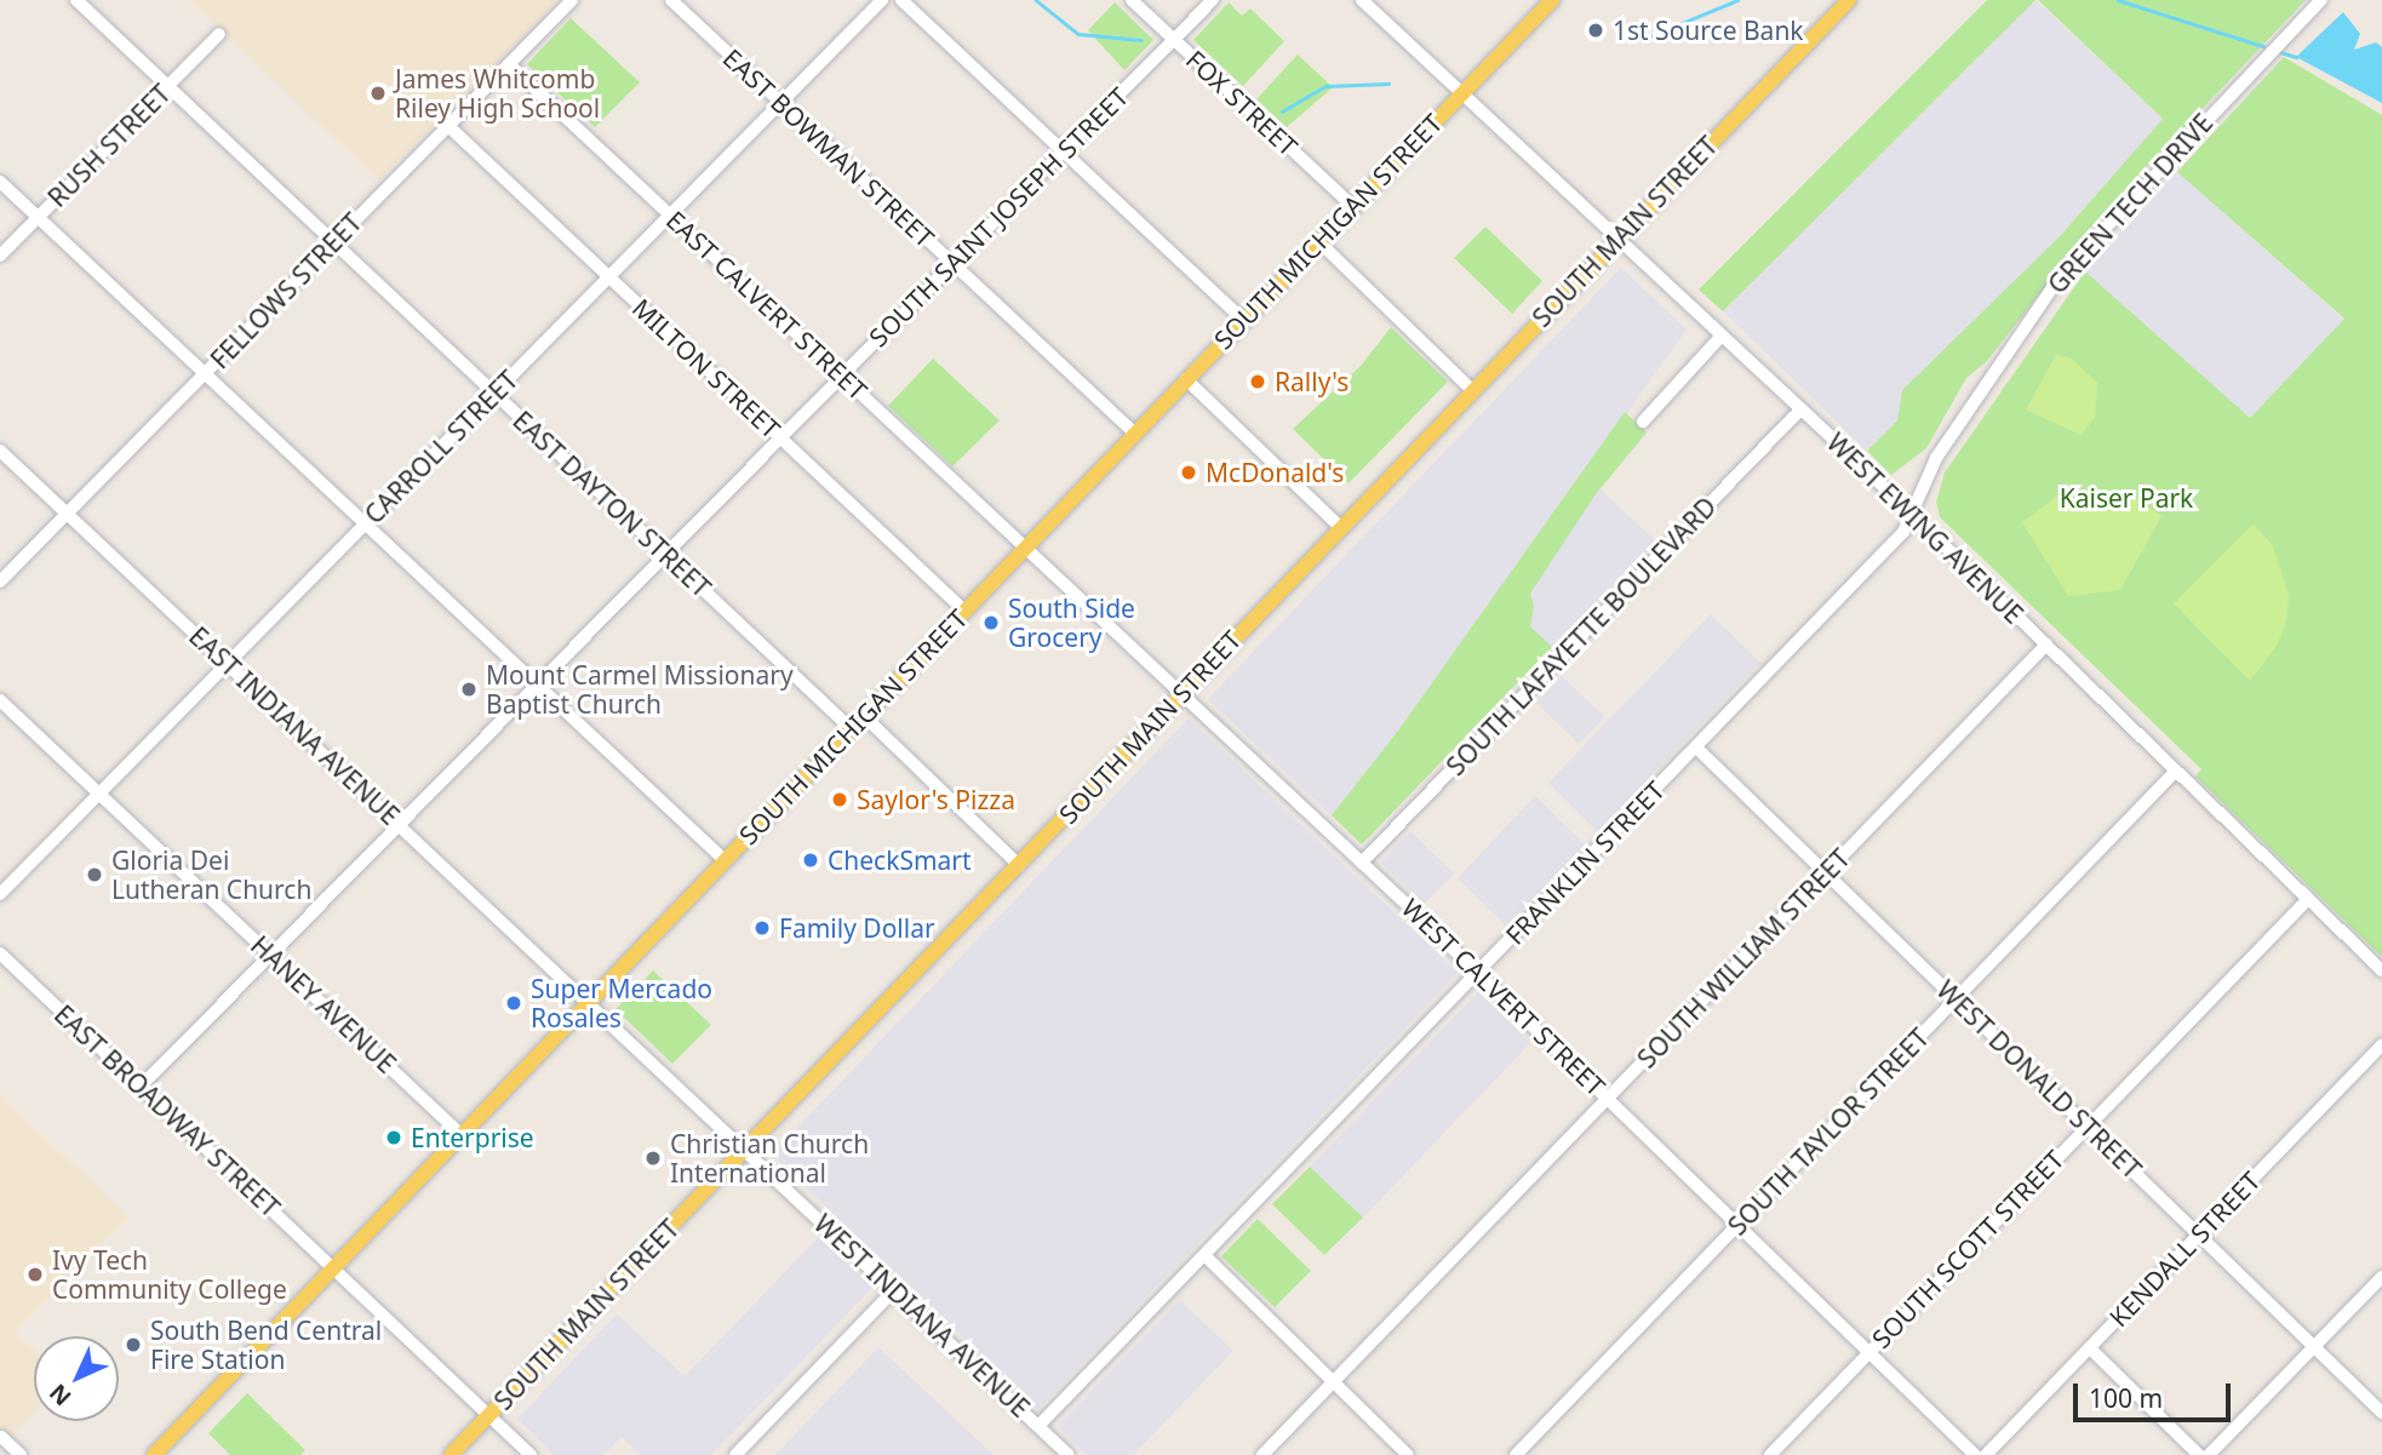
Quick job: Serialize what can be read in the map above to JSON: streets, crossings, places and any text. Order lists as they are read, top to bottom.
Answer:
{
  "streets": {
    "main road": ["SOUTH MICHIGAN STREET", "SOUTH MAIN STREET"],
    "street": [
      "FOX STREET",
      "RUSH STREET",
      "EAST BOWMAN STREET",
      "GREEN TECH DRIVE",
      "SOUTH SAINT JOSEPH STREET",
      "FELLOWS STREET",
      "EAST CALVERT STREET",
      "MILTON STREET",
      "CARROLL STREET",
      "EAST DAYTON STREET",
      "WEST EWING AVENUE",
      "SOUTH LAFAYETTE BOULEVARD",
      "EAST INDIANA AVENUE",
      "FRANKLIN STREET",
      "SOUTH WILLIAM STREET",
      "WEST CALVERT STREET",
      "HANEY AVENUE",
      "WEST DONALD STREET",
      "EAST BROADWAY STREET",
      "SOUTH TAYLOR STREET",
      "SOUTH SCOTT STREET",
      "KENDALL STREET",
      "WEST INDIANA AVENUE"
    ]
  },
  "crossings": [
    ["FOX STREET", "SOUTH SAINT JOSEPH STREET"],
    ["FOX STREET", "SOUTH MICHIGAN STREET"],
    ["RUSH STREET", "EAST DAYTON STREET"],
    ["EAST BOWMAN STREET", "SOUTH SAINT JOSEPH STREET"],
    ["EAST BOWMAN STREET", "SOUTH MICHIGAN STREET"],
    ["EAST BOWMAN STREET", "CARROLL STREET"],
    ["GREEN TECH DRIVE", "WEST EWING AVENUE"],
    ["GREEN TECH DRIVE", "FRANKLIN STREET"],
    ["SOUTH SAINT JOSEPH STREET", "EAST CALVERT STREET"],
    ["SOUTH SAINT JOSEPH STREET", "MILTON STREET"],
    ["SOUTH SAINT JOSEPH STREET", "EAST DAYTON STREET"],
    ["SOUTH SAINT JOSEPH STREET", "EAST INDIANA AVENUE"],
    ["SOUTH SAINT JOSEPH STREET", "HANEY AVENUE"],
    ["SOUTH SAINT JOSEPH STREET", "EAST BROADWAY STREET"],
    ["SOUTH MICHIGAN STREET", "EAST CALVERT STREET"],
    ["SOUTH MICHIGAN STREET", "MILTON STREET"],
    ["SOUTH MICHIGAN STREET", "EAST DAYTON STREET"],
    ["SOUTH MICHIGAN STREET", "WEST EWING AVENUE"],
    ["SOUTH MICHIGAN STREET", "EAST INDIANA AVENUE"],
    ["SOUTH MICHIGAN STREET", "WEST CALVERT STREET"],
    ["SOUTH MICHIGAN STREET", "HANEY AVENUE"],
    ["SOUTH MICHIGAN STREET", "EAST BROADWAY STREET"],
    ["SOUTH MICHIGAN STREET", "WEST INDIANA AVENUE"],
    ["SOUTH MAIN STREET", "WEST EWING AVENUE"],
    ["SOUTH MAIN STREET", "WEST CALVERT STREET"],
    ["SOUTH MAIN STREET", "EAST BROADWAY STREET"],
    ["SOUTH MAIN STREET", "WEST INDIANA AVENUE"],
    ["FELLOWS STREET", "EAST CALVERT STREET"],
    ["FELLOWS STREET", "MILTON STREET"],
    ["FELLOWS STREET", "EAST DAYTON STREET"],
    ["FELLOWS STREET", "EAST INDIANA AVENUE"],
    ["EAST CALVERT STREET", "CARROLL STREET"],
    ["EAST CALVERT STREET", "WEST CALVERT STREET"],
    ["MILTON STREET", "CARROLL STREET"],
    ["CARROLL STREET", "EAST DAYTON STREET"],
    ["CARROLL STREET", "EAST INDIANA AVENUE"],
    ["CARROLL STREET", "HANEY AVENUE"],
    ["WEST EWING AVENUE", "SOUTH LAFAYETTE BOULEVARD"],
    ["WEST EWING AVENUE", "FRANKLIN STREET"],
    ["WEST EWING AVENUE", "SOUTH WILLIAM STREET"],
    ["WEST EWING AVENUE", "SOUTH TAYLOR STREET"],
    ["WEST EWING AVENUE", "SOUTH SCOTT STREET"],
    ["SOUTH LAFAYETTE BOULEVARD", "WEST CALVERT STREET"],
    ["EAST INDIANA AVENUE", "WEST INDIANA AVENUE"],
    ["FRANKLIN STREET", "WEST CALVERT STREET"],
    ["FRANKLIN STREET", "WEST DONALD STREET"],
    ["FRANKLIN STREET", "WEST INDIANA AVENUE"],
    ["SOUTH WILLIAM STREET", "WEST CALVERT STREET"],
    ["SOUTH WILLIAM STREET", "WEST DONALD STREET"],
    ["WEST CALVERT STREET", "SOUTH TAYLOR STREET"],
    ["WEST CALVERT STREET", "SOUTH SCOTT STREET"],
    ["WEST DONALD STREET", "SOUTH TAYLOR STREET"],
    ["WEST DONALD STREET", "SOUTH SCOTT STREET"],
    ["WEST DONALD STREET", "KENDALL STREET"]
  ],
  "parks": ["Kaiser Park"],
  "places": [
    "1st Source Bank",
    "James Whitcomb Riley High School",
    "Rally's",
    "McDonald's",
    "South Side Grocery",
    "Mount Carmel Missionary Baptist Church",
    "Saylor's Pizza",
    "CheckSmart",
    "Gloria Dei Lutheran Church",
    "Family Dollar",
    "Super Mercado Rosales",
    "Enterprise",
    "Christian Church International",
    "Ivy Tech Community College",
    "South Bend Central Fire Station"
  ],
  "scale_bar": "100 m",
  "north": "bottom left"
}
